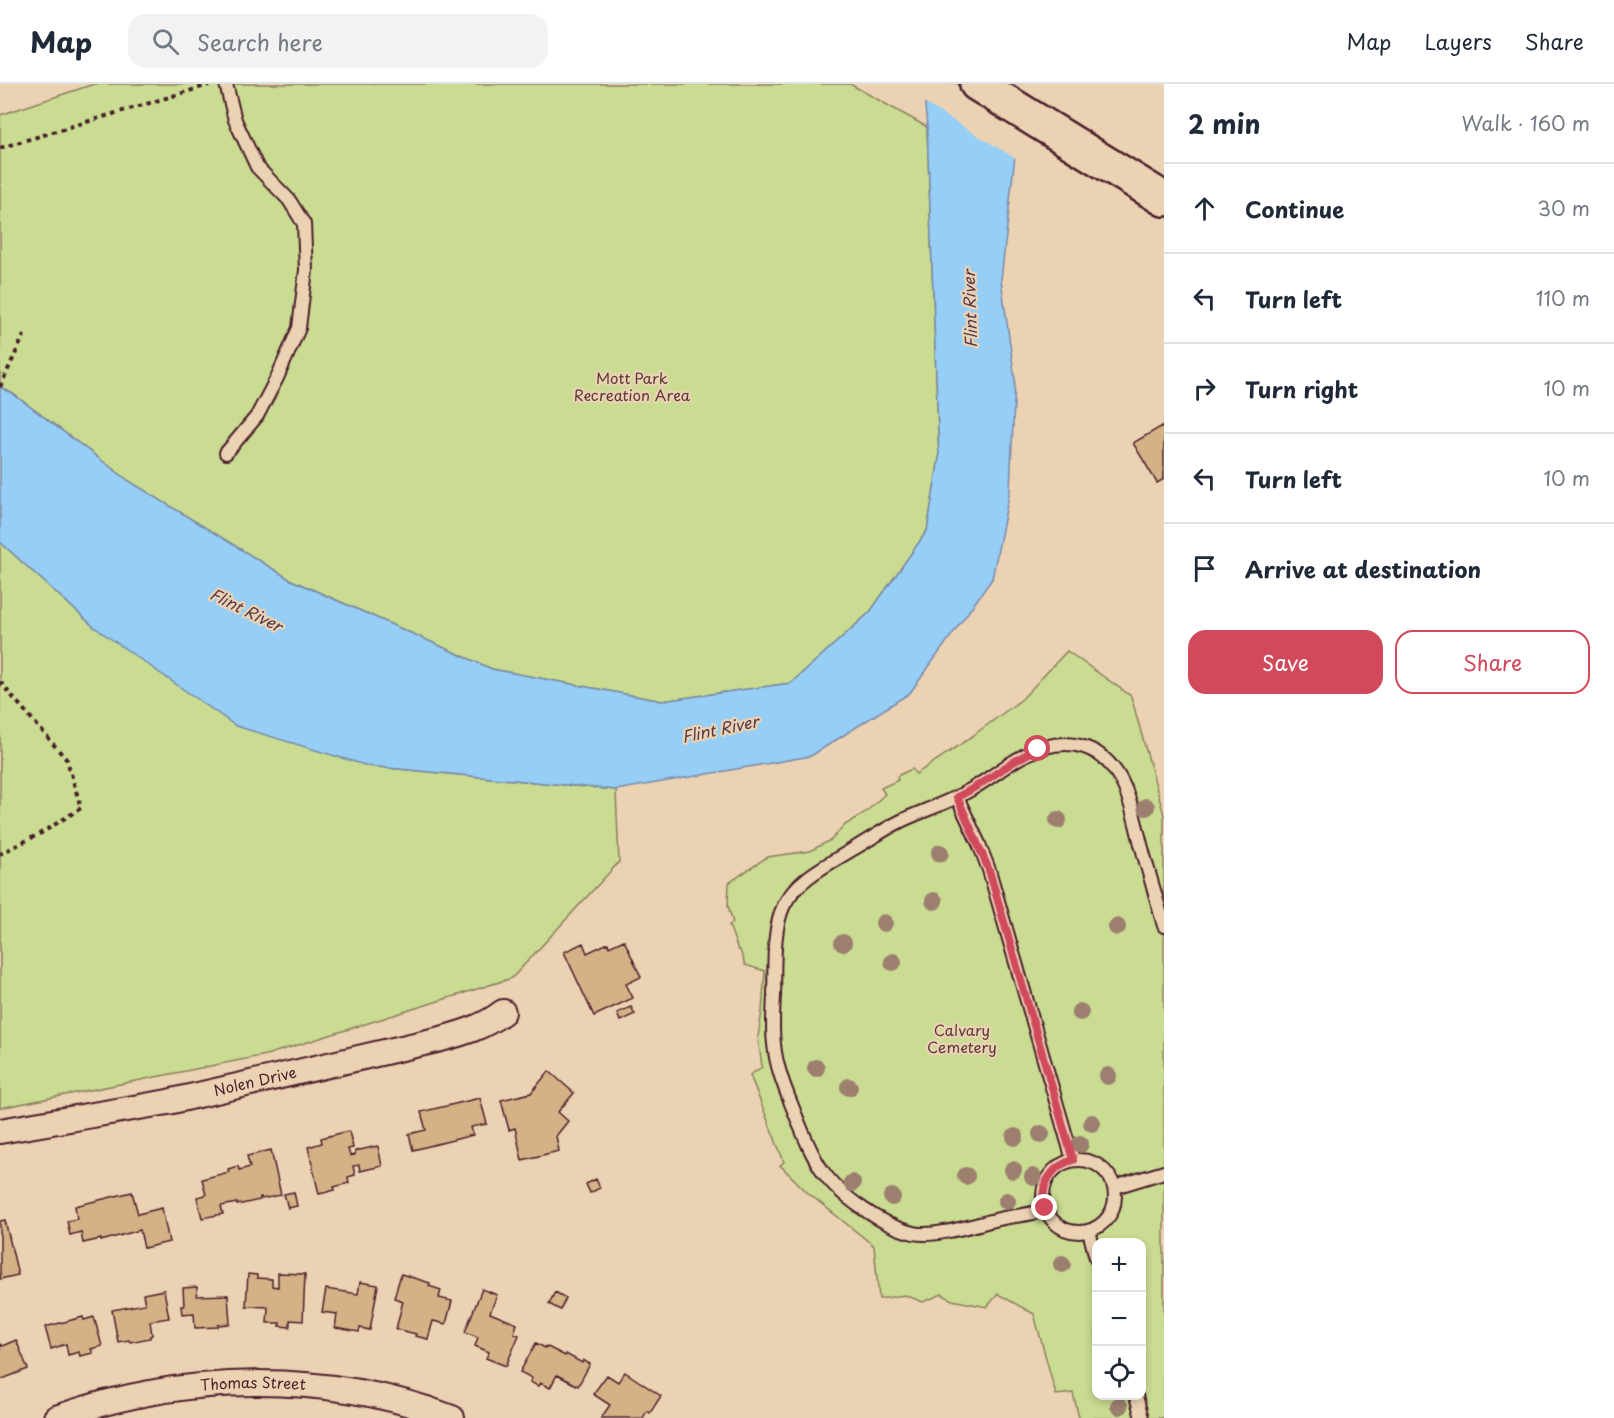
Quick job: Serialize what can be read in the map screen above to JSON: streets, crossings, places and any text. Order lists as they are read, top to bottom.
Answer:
{
  "streets": {
    "street": ["Nolen Drive", "Thomas Street"]
  },
  "water": ["Flint River"],
  "parks": ["Mott Park Recreation Area", "Calvary Cemetery"],
  "page": {
    "header": "Map",
    "search": "Search here",
    "nav": ["Map", "Layers", "Share"],
    "heading": ["2 min", "Walk · 160 m"],
    "list": [
      ["Continue", "30 m"],
      ["Turn left", "110 m"],
      ["Turn right", "10 m"],
      ["Turn left", "10 m"],
      "Arrive at destination"
    ],
    "buttons": ["Save", "Share"],
    "map_buttons": ["+", "−"]
  }
}
